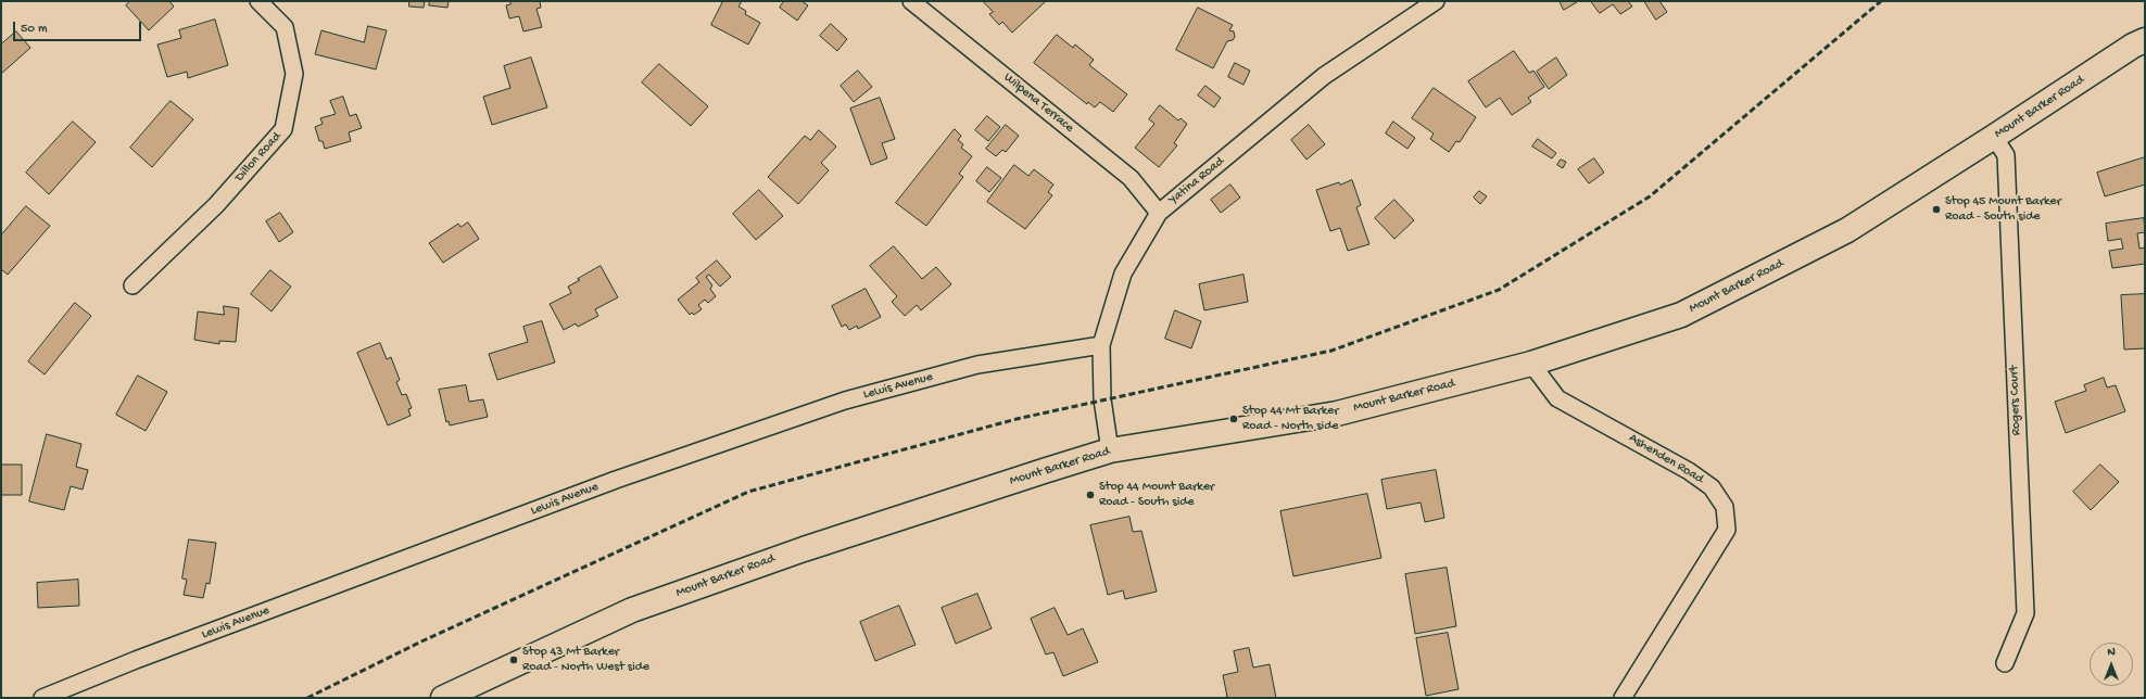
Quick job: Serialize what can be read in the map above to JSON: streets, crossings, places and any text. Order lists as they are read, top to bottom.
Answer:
{
  "streets": {
    "main road": ["Mount Barker Road"],
    "street": [
      "Wilpena Terrace",
      "Dillon Road",
      "Yatina Road",
      "Lewis Avenue",
      "Rogers Court",
      "Ashenden Road"
    ]
  },
  "crossings": [
    ["Wilpena Terrace", "Yatina Road"],
    ["Mount Barker Road", "Yatina Road"],
    ["Mount Barker Road", "Rogers Court"],
    ["Mount Barker Road", "Ashenden Road"],
    ["Yatina Road", "Lewis Avenue"]
  ],
  "places": [
    "Stop 45 Mount Barker Road - South side",
    "Stop 44 Mt Barker Road - North side",
    "Stop 44 Mount Barker Road - South side",
    "Stop 43 Mt Barker Road - North West side"
  ],
  "scale_bar": "50 m",
  "north": "top"
}
